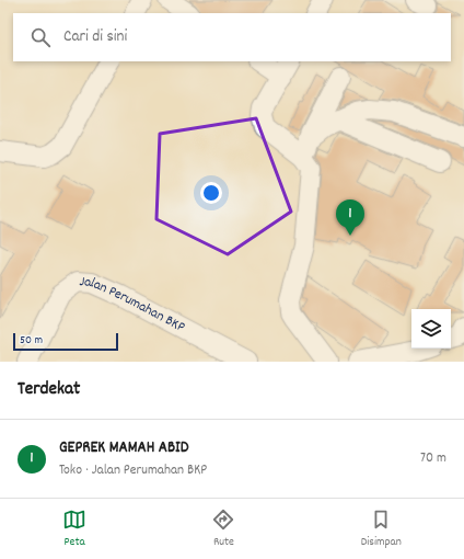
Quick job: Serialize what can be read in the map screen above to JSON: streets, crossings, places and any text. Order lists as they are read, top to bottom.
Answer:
{
  "streets": {
    "street": ["Jalan Perumahan BKP"]
  },
  "scale_bar": "50 m",
  "page": {
    "search": "Cari di sini",
    "pins": "1",
    "scale": "50 m",
    "heading": "Terdekat",
    "list": [
      {
        "mark": "1",
        "name": "GEPREK MAMAH ABID",
        "note": "Toko · Jalan Perumahan BKP",
        "value": "70 m"
      }
    ],
    "nav": ["Peta", "Rute", "Disimpan"]
  }
}
